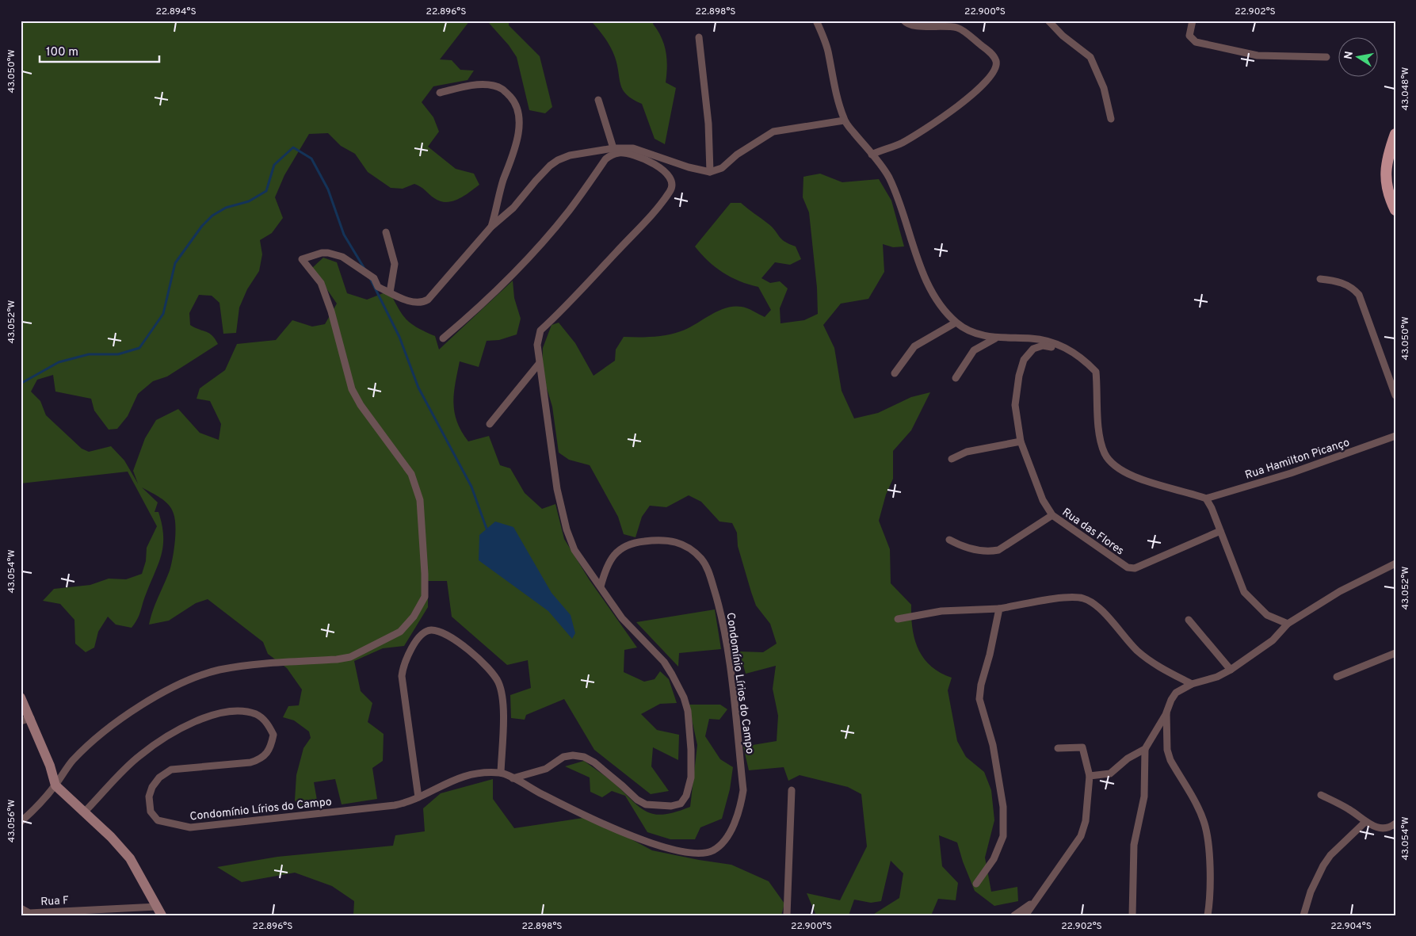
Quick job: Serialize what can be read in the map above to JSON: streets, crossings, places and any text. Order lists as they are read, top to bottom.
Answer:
{
  "streets": {
    "street": [
      "Rua Hamilton Picanço",
      "Rua das Flores",
      "Condomínio Lírios do Campo",
      "Rua F"
    ]
  },
  "scale_bar": "100 m",
  "north": "left",
  "coordinates": [
    "22.894°S",
    "22.896°S",
    "22.898°S",
    "22.900°S",
    "22.902°S",
    "43.050°W",
    "43.048°W",
    "43.052°W",
    "43.054°W",
    "43.056°W",
    "22.904°S"
  ]
}
